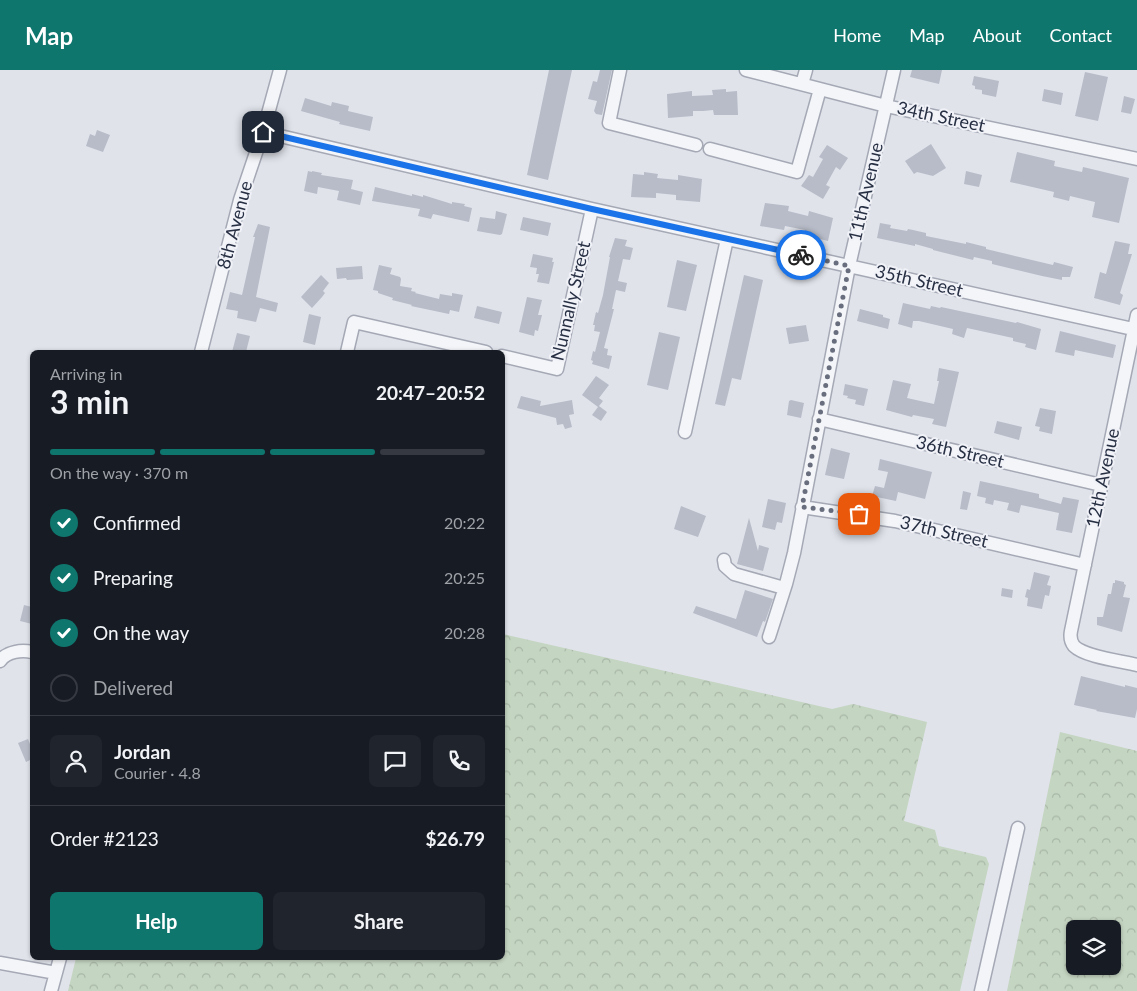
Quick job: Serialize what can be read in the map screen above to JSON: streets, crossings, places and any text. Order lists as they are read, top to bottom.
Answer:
{
  "streets": {
    "street": [
      "34th Street",
      "11th Avenue",
      "8th Avenue",
      "35th Street",
      "Nunnally Street",
      "36th Street",
      "12th Avenue",
      "37th Street"
    ]
  },
  "crossings": [
    ["34th Street", "11th Avenue"],
    ["11th Avenue", "35th Street"],
    ["11th Avenue", "36th Street"],
    ["11th Avenue", "37th Street"],
    ["8th Avenue", "35th Street"],
    ["35th Street", "Nunnally Street"],
    ["35th Street", "12th Avenue"],
    ["36th Street", "12th Avenue"],
    ["12th Avenue", "37th Street"]
  ],
  "page": {
    "header": "Map",
    "nav": [
      "Home",
      "Map",
      "About",
      "Contact"
    ],
    "heading": ["3 min", "Arriving in", "20:47–20:52"],
    "panel": [
      "Jordan",
      "Courier · 4.8",
      "Order #2123",
      "$26.79"
    ],
    "bar": "On the way · 370 m",
    "list": [
      ["Confirmed", "20:22"],
      ["Preparing", "20:25"],
      ["On the way", "20:28"],
      "Delivered"
    ],
    "buttons": ["Help", "Share"]
  }
}
